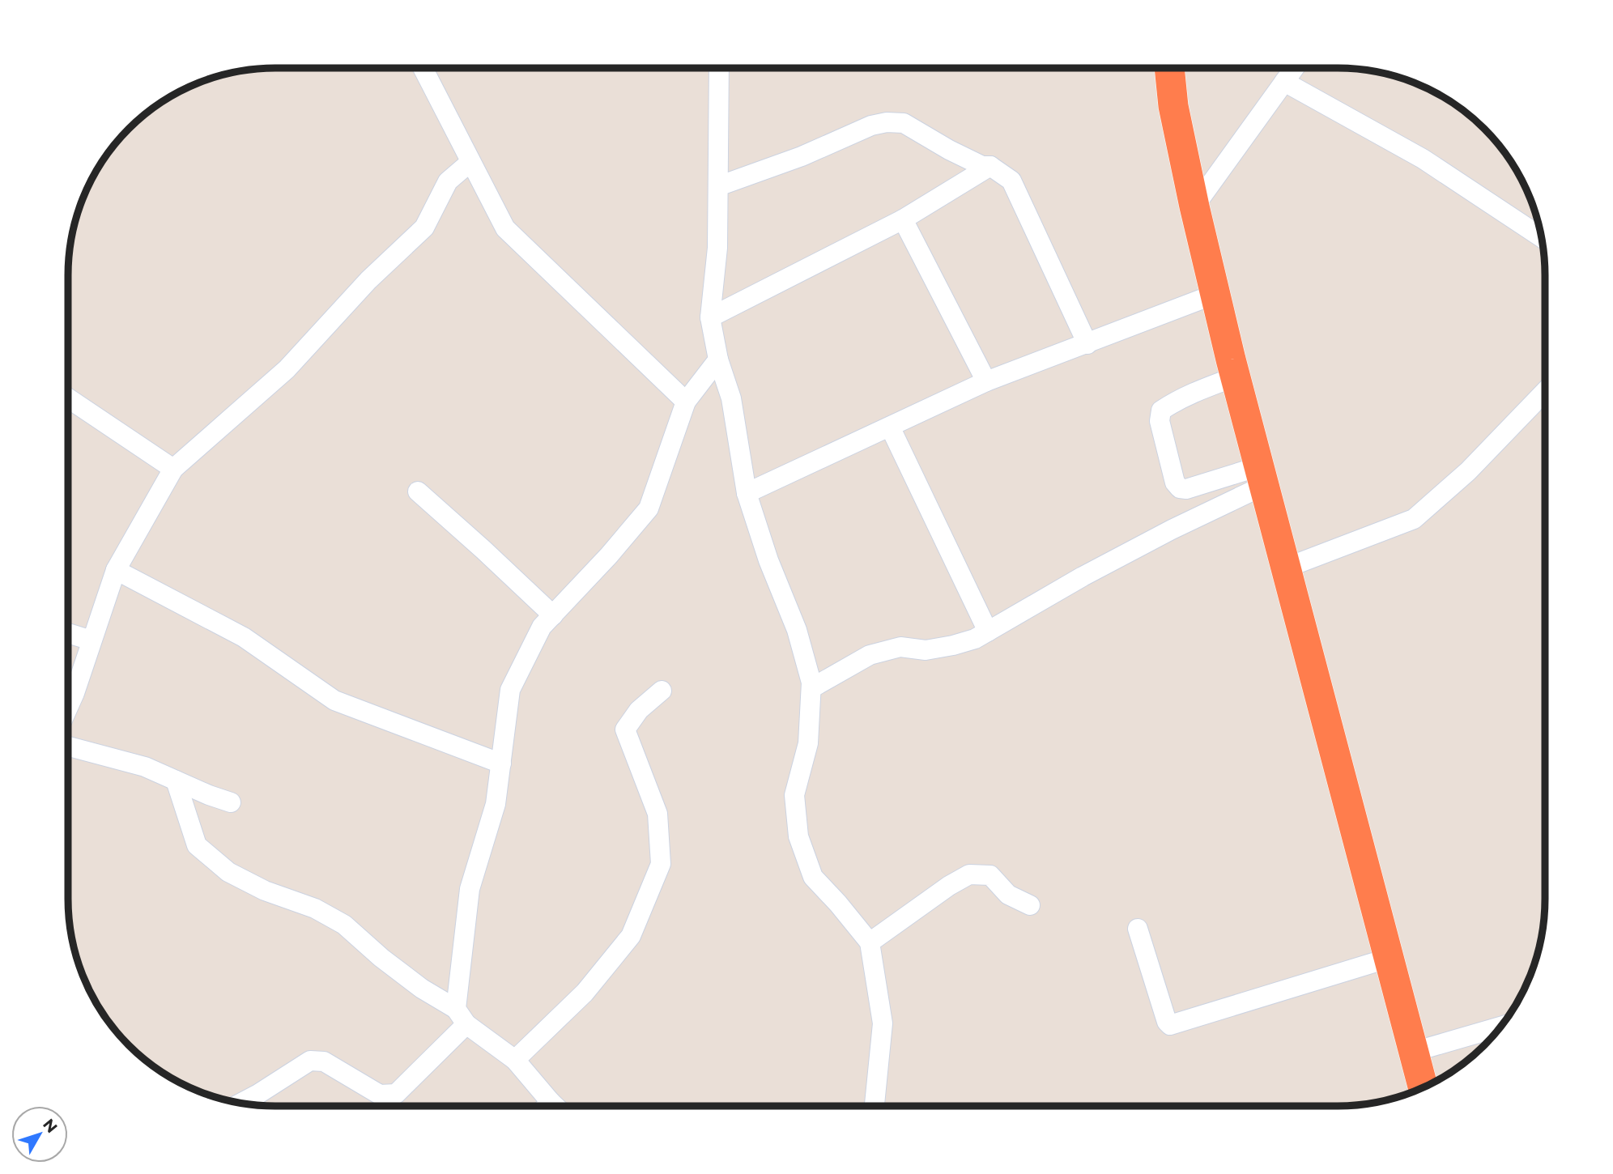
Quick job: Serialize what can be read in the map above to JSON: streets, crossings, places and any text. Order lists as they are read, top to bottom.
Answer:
{
  "north": "top right"
}
